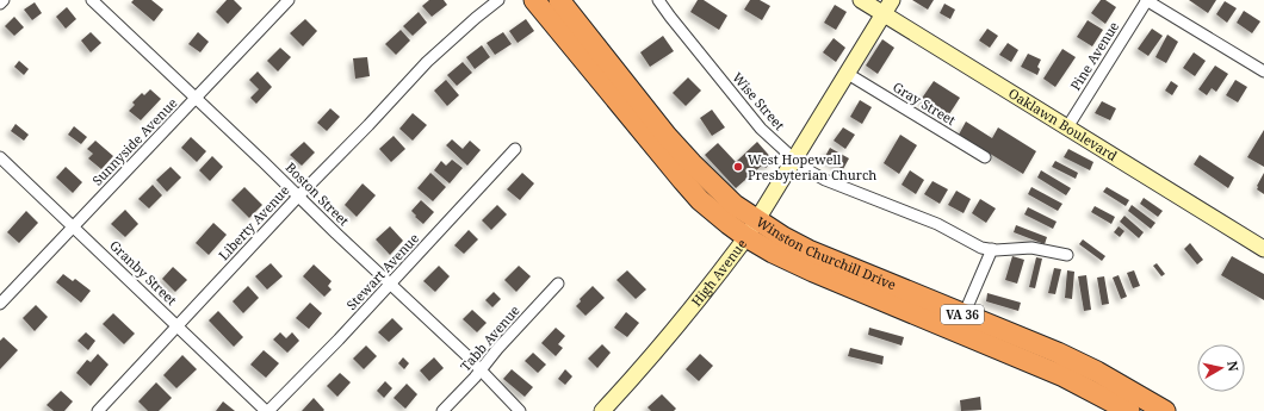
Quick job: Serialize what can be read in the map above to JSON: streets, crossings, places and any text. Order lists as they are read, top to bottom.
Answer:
{
  "streets": {
    "highway": ["Winston Churchill Drive", "VA 36"],
    "street": [
      "Pine Avenue",
      "Wise Street",
      "Gray Street",
      "Oaklawn Boulevard",
      "Sunnyside Avenue",
      "Boston Street",
      "Liberty Avenue",
      "Stewart Avenue",
      "Granby Street",
      "High Avenue",
      "Tabb Avenue"
    ]
  },
  "crossings": [
    ["Pine Avenue", "Oaklawn Boulevard"],
    ["Wise Street", "High Avenue"],
    ["Gray Street", "High Avenue"],
    ["Oaklawn Boulevard", "High Avenue"],
    ["Sunnyside Avenue", "Boston Street"],
    ["Sunnyside Avenue", "Granby Street"],
    ["Boston Street", "Liberty Avenue"],
    ["Boston Street", "Stewart Avenue"],
    ["Boston Street", "Tabb Avenue"],
    ["Liberty Avenue", "Granby Street"],
    ["Winston Churchill Drive", "High Avenue"],
    ["Stewart Avenue", "Granby Street"]
  ],
  "places": ["West Hopewell Presbyterian Church"],
  "north": "right"
}
